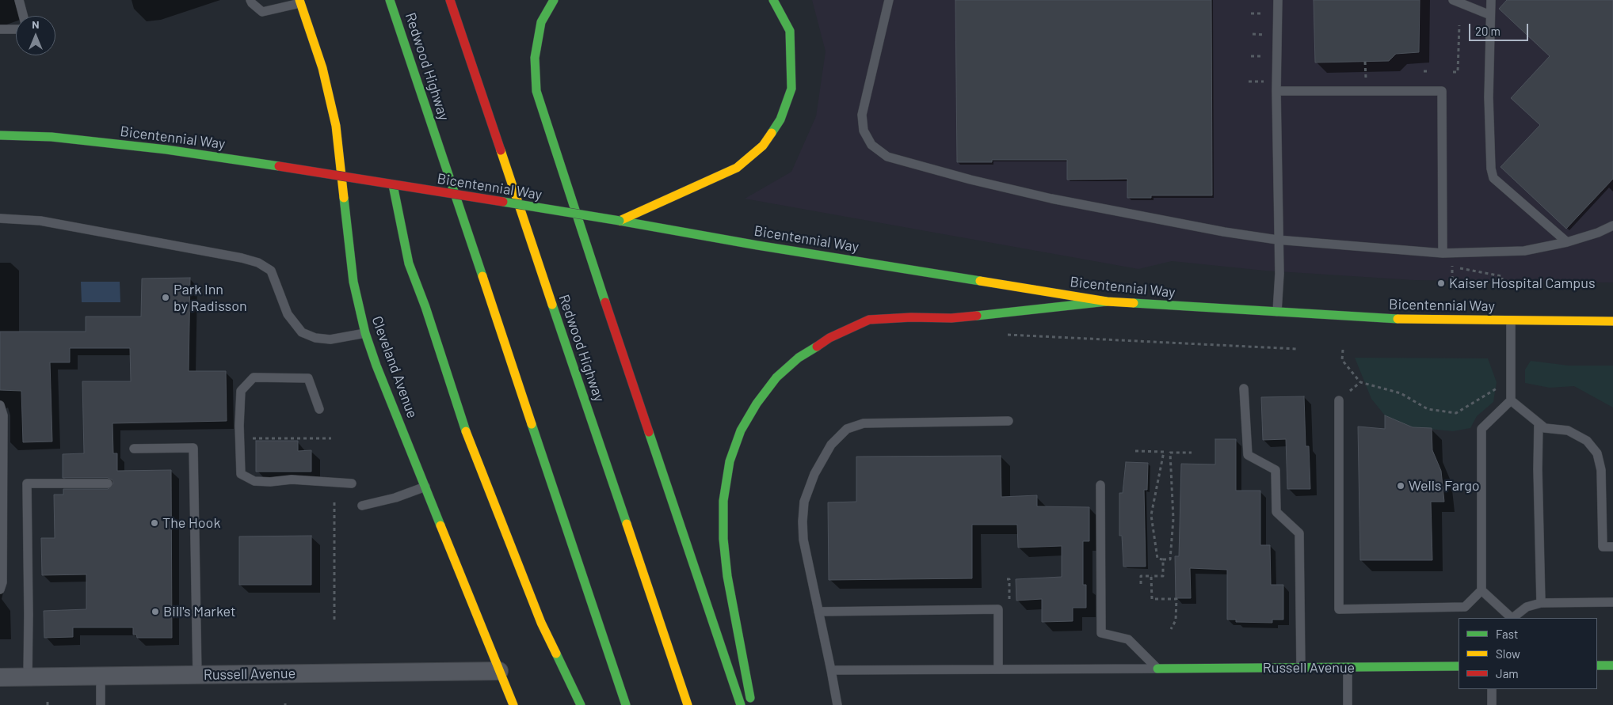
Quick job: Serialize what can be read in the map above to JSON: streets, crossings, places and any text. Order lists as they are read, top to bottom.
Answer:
{
  "streets": {
    "main road": [
      "Redwood Highway",
      "Bicentennial Way",
      "Cleveland Avenue",
      "Russell Avenue"
    ]
  },
  "crossings": [
    ["Cleveland Avenue", "Russell Avenue"]
  ],
  "places": [
    "Kaiser Hospital Campus",
    "Park Inn by Radisson",
    "Wells Fargo",
    "The Hook",
    "Bill's Market"
  ],
  "legend": ["Fast", "Slow", "Jam"],
  "scale_bar": "20 m",
  "north": "top"
}
